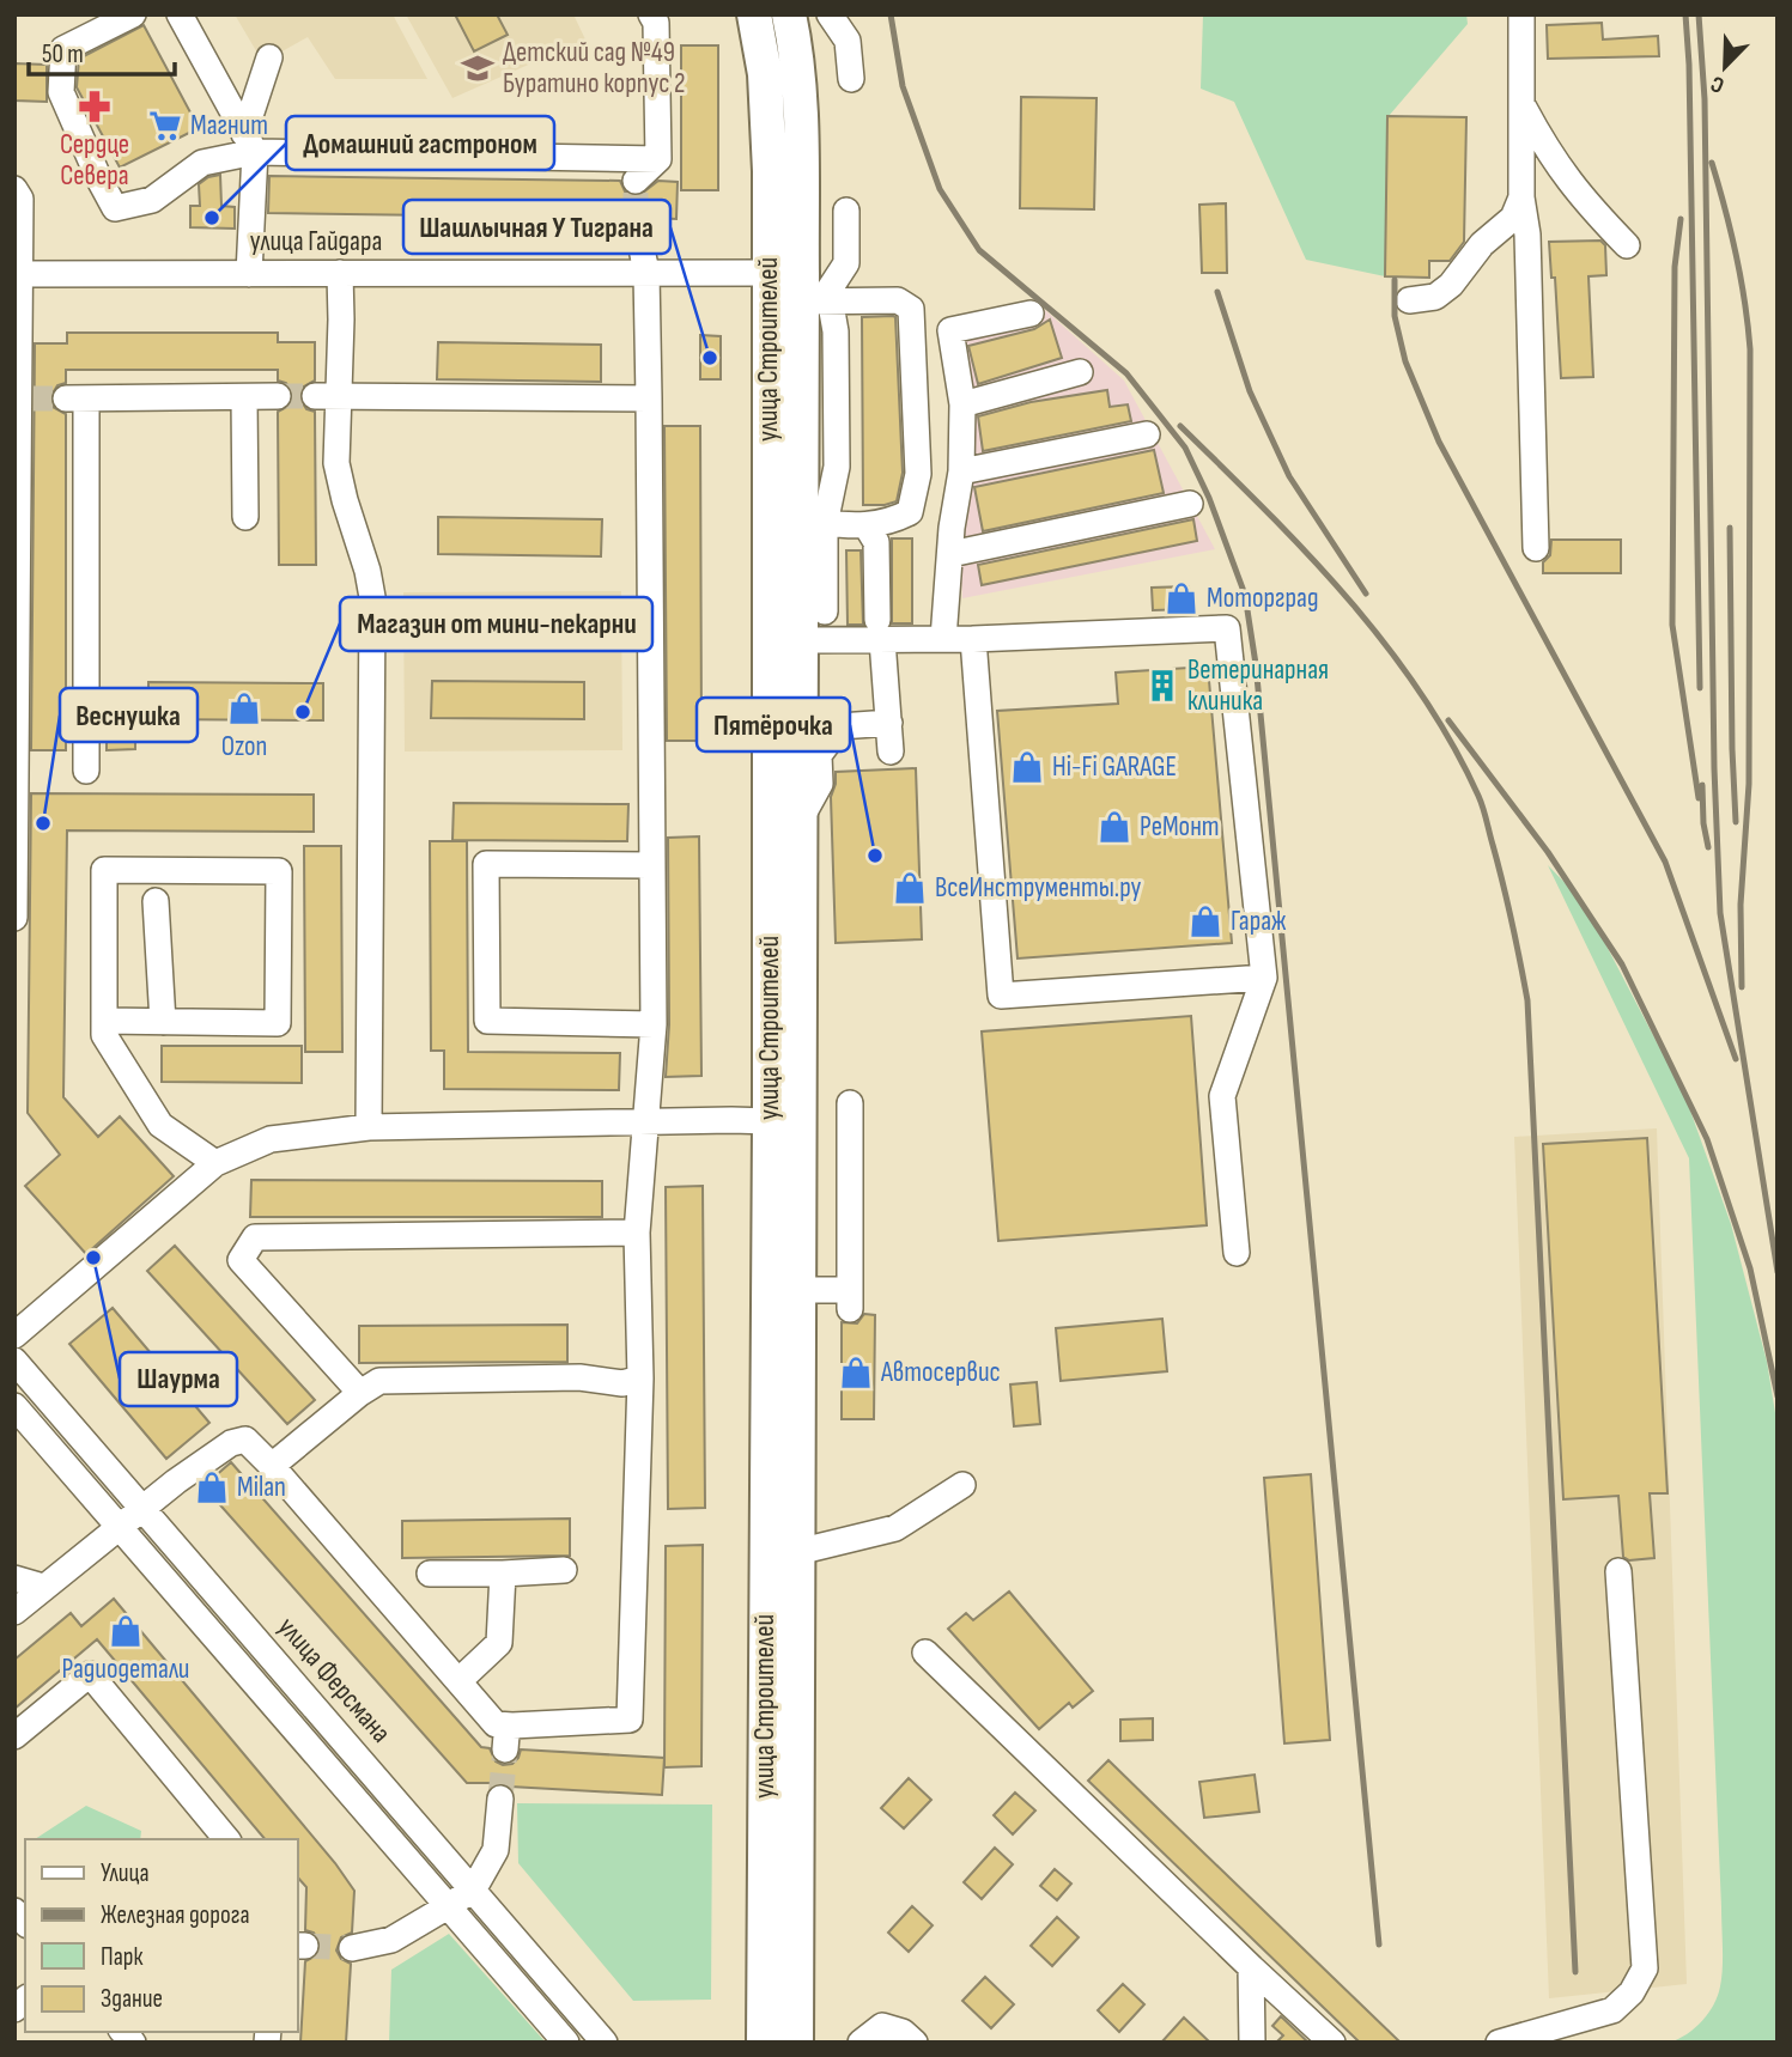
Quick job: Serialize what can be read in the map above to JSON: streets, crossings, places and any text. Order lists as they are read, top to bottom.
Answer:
{
  "streets": {
    "main road": ["улица Строителей"],
    "street": ["улица Гайдара", "улица Ферсмана"]
  },
  "crossings": [
    ["улица Гайдара", "улица Строителей"]
  ],
  "places": {
    "school or university": ["Детский сад №49 Буратино корпус 2"],
    "pharmacy": ["Сердце Севера"],
    "supermarket": ["Магнит"],
    "other": [
      "Домашний гастроном",
      "Шашлычная У Тиграна",
      "Магазин от мини-пекарни",
      "Веснушка",
      "Пятёрочка",
      "Шаурма"
    ],
    "shop": [
      "Моторград",
      "Ozon",
      "Hi-Fi GARAGE",
      "РеМонт",
      "ВсеИнструменты.ру",
      "Гараж",
      "Автосервис",
      "Milan",
      "Радиодетали"
    ],
    "building": ["Ветеринарная клиника"]
  },
  "legend": [
    "Улица",
    "Железная дорога",
    "Парк",
    "Здание"
  ],
  "scale_bar": "50 m",
  "north": "bottom left"
}
